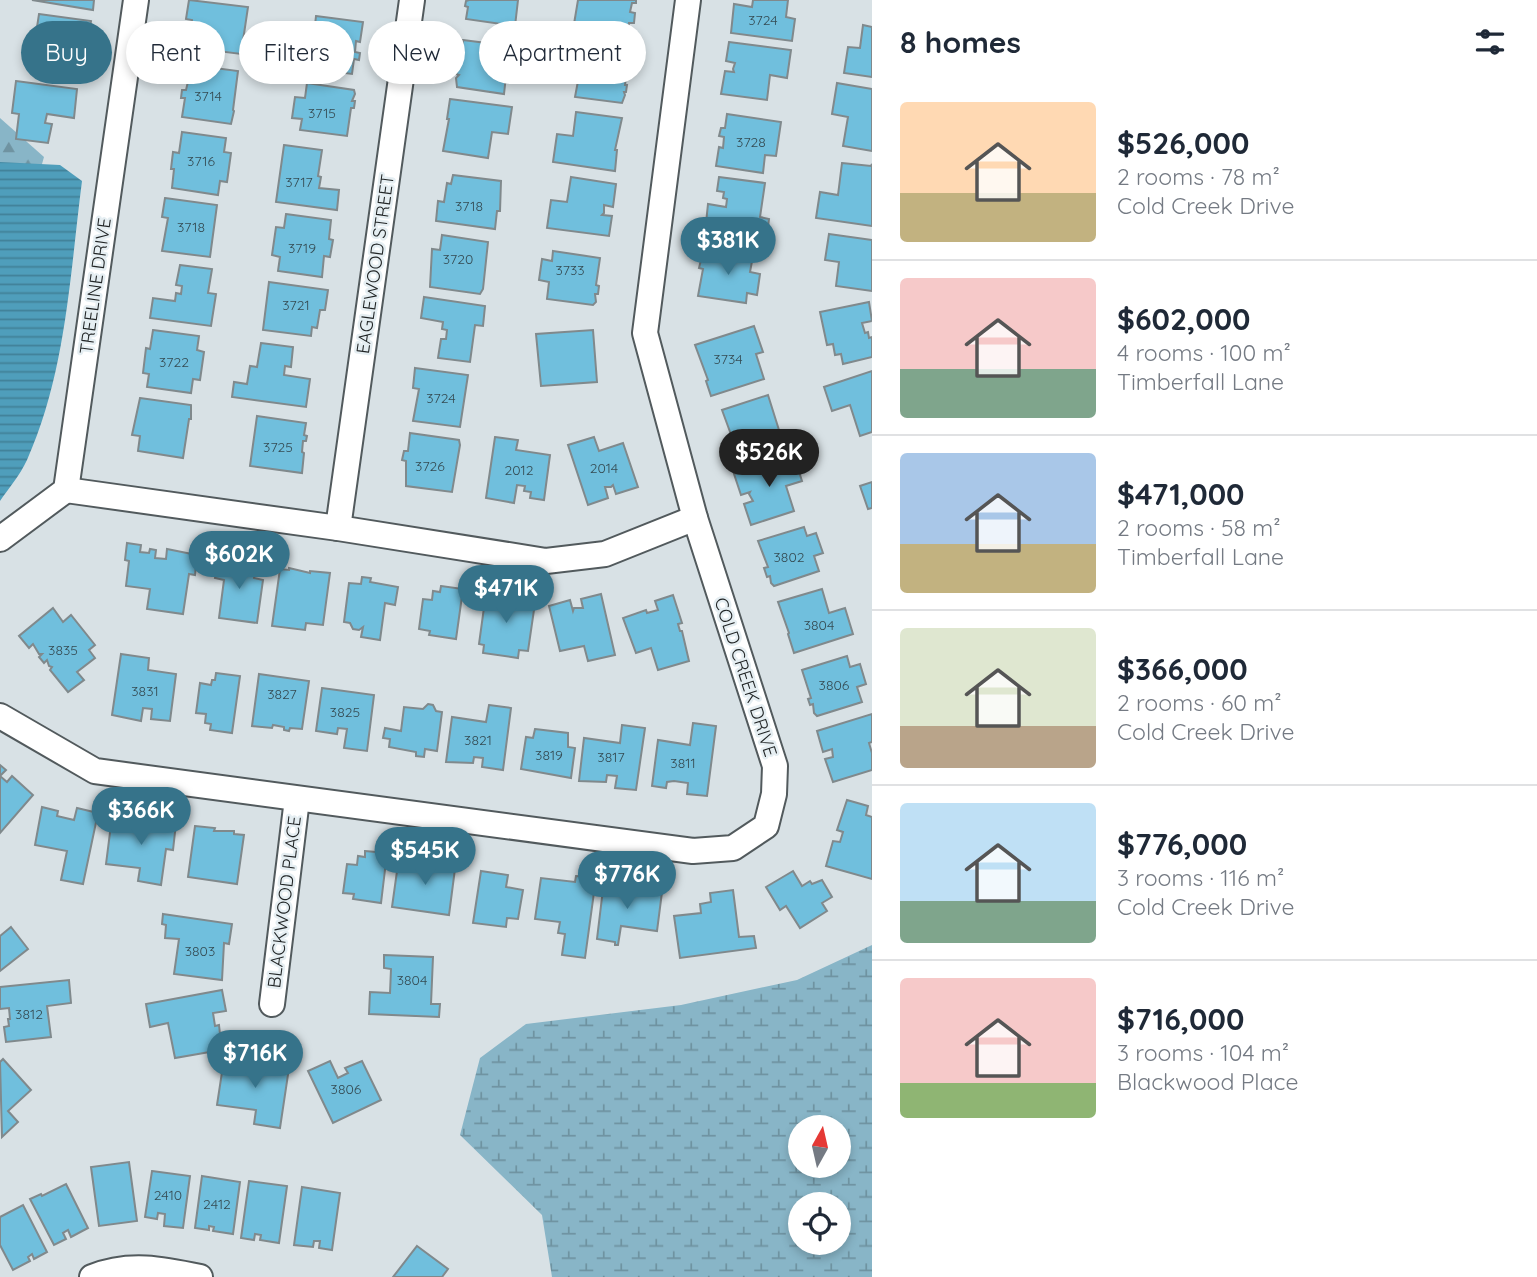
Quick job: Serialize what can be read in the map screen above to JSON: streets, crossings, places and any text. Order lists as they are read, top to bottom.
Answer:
{
  "streets": {
    "street": [
      "EAGLEWOOD STREET",
      "TREELINE DRIVE",
      "COLD CREEK DRIVE",
      "BLACKWOOD PLACE"
    ]
  },
  "crossings": [
    ["COLD CREEK DRIVE", "BLACKWOOD PLACE"]
  ],
  "house_numbers": [
    "3724",
    "3714",
    "3715",
    "3728",
    "3716",
    "3717",
    "3718",
    "3718",
    "3719",
    "3720",
    "3733",
    "3721",
    "3734",
    "3722",
    "3724",
    "3725",
    "3726",
    "2014",
    "2012",
    "3802",
    "3804",
    "3835",
    "3806",
    "3831",
    "3827",
    "3825",
    "3821",
    "3819",
    "3817",
    "3811",
    "3803",
    "3804",
    "3812",
    "3806",
    "2410",
    "2412"
  ],
  "north": "top",
  "page": {
    "heading": "8 homes",
    "chip": [
      "Buy",
      "Rent",
      "Filters",
      "New",
      "Apartment"
    ],
    "list": [
      {
        "name": "$526,000",
        "note": "2 rooms · 78 m² · Cold Creek Drive"
      },
      {
        "name": "$602,000",
        "note": "4 rooms · 100 m² · Timberfall Lane"
      },
      {
        "name": "$471,000",
        "note": "2 rooms · 58 m² · Timberfall Lane"
      },
      {
        "name": "$366,000",
        "note": "2 rooms · 60 m² · Cold Creek Drive"
      },
      {
        "name": "$776,000",
        "note": "3 rooms · 116 m² · Cold Creek Drive"
      },
      {
        "name": "$716,000",
        "note": "3 rooms · 104 m² · Blackwood Place"
      }
    ],
    "price": [
      "$381K",
      "$526K",
      "$602K",
      "$471K",
      "$366K",
      "$545K",
      "$776K",
      "$716K"
    ]
  }
}
